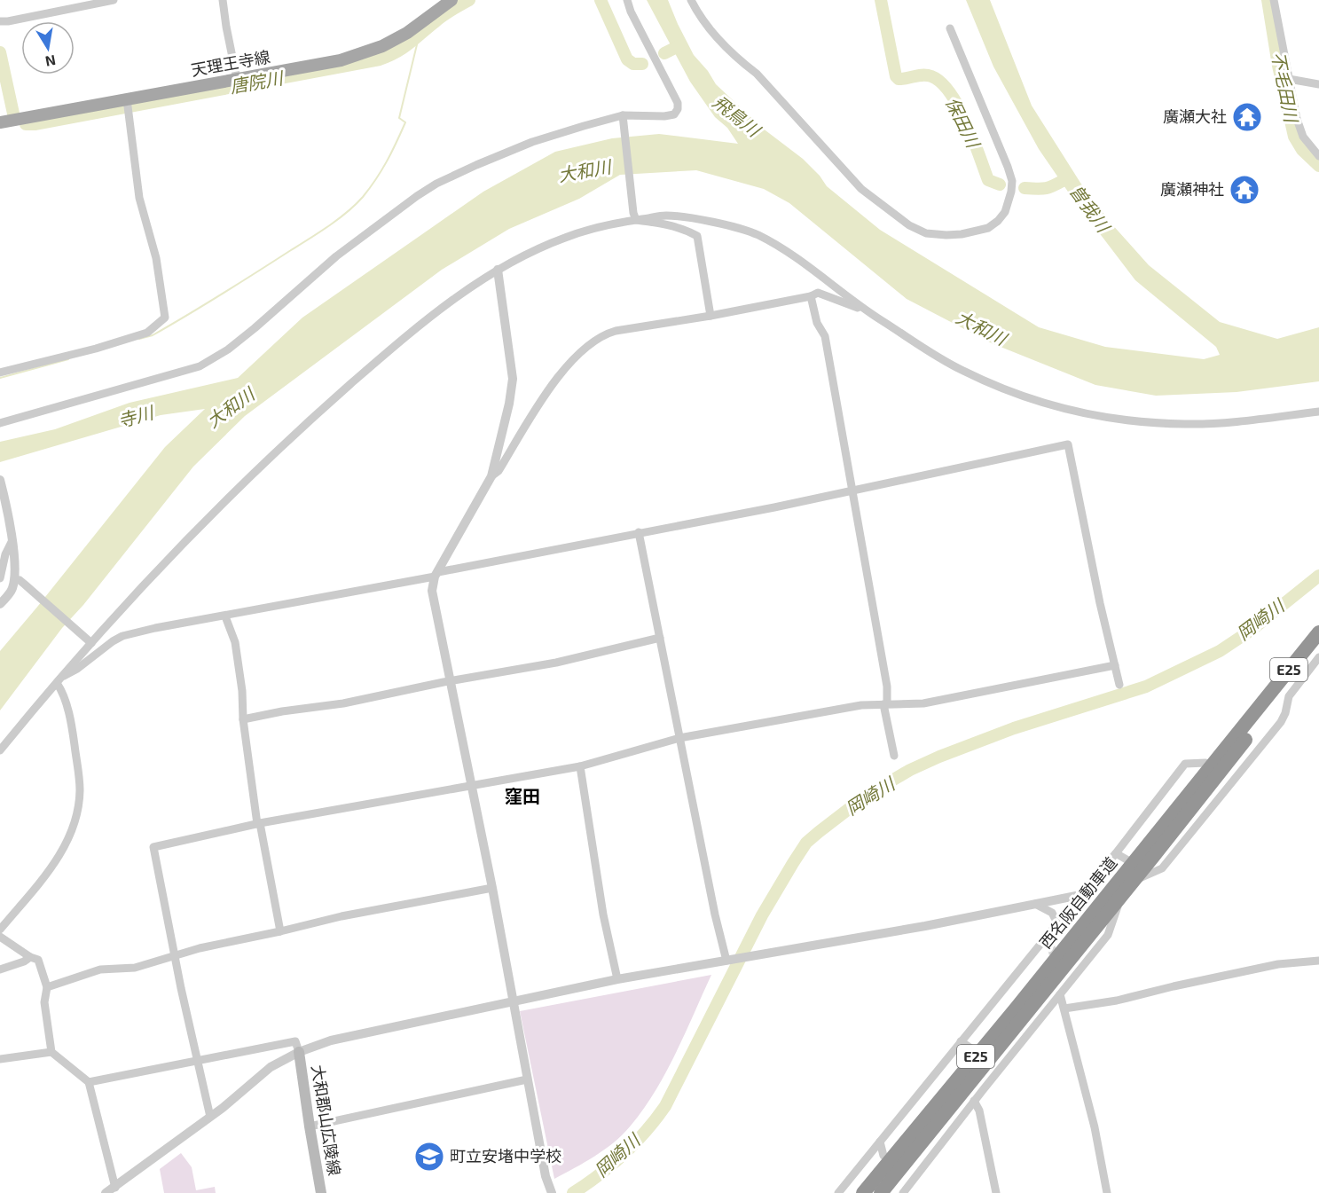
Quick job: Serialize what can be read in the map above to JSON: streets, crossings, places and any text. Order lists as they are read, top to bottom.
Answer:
{
  "streets": {
    "highway": ["E25", "西名阪自動車道"],
    "main road": ["天理王寺線", "大和郡山広陵線"]
  },
  "districts": ["窪田"],
  "water": [
    "唐院川",
    "不毛田川",
    "飛鳥川",
    "保田川",
    "大和川",
    "曽我川",
    "寺川",
    "岡崎川"
  ],
  "places": {
    "temple": ["廣瀬大社", "廣瀬神社"],
    "school or university": ["町立安堵中学校"]
  },
  "north": "bottom"
}
